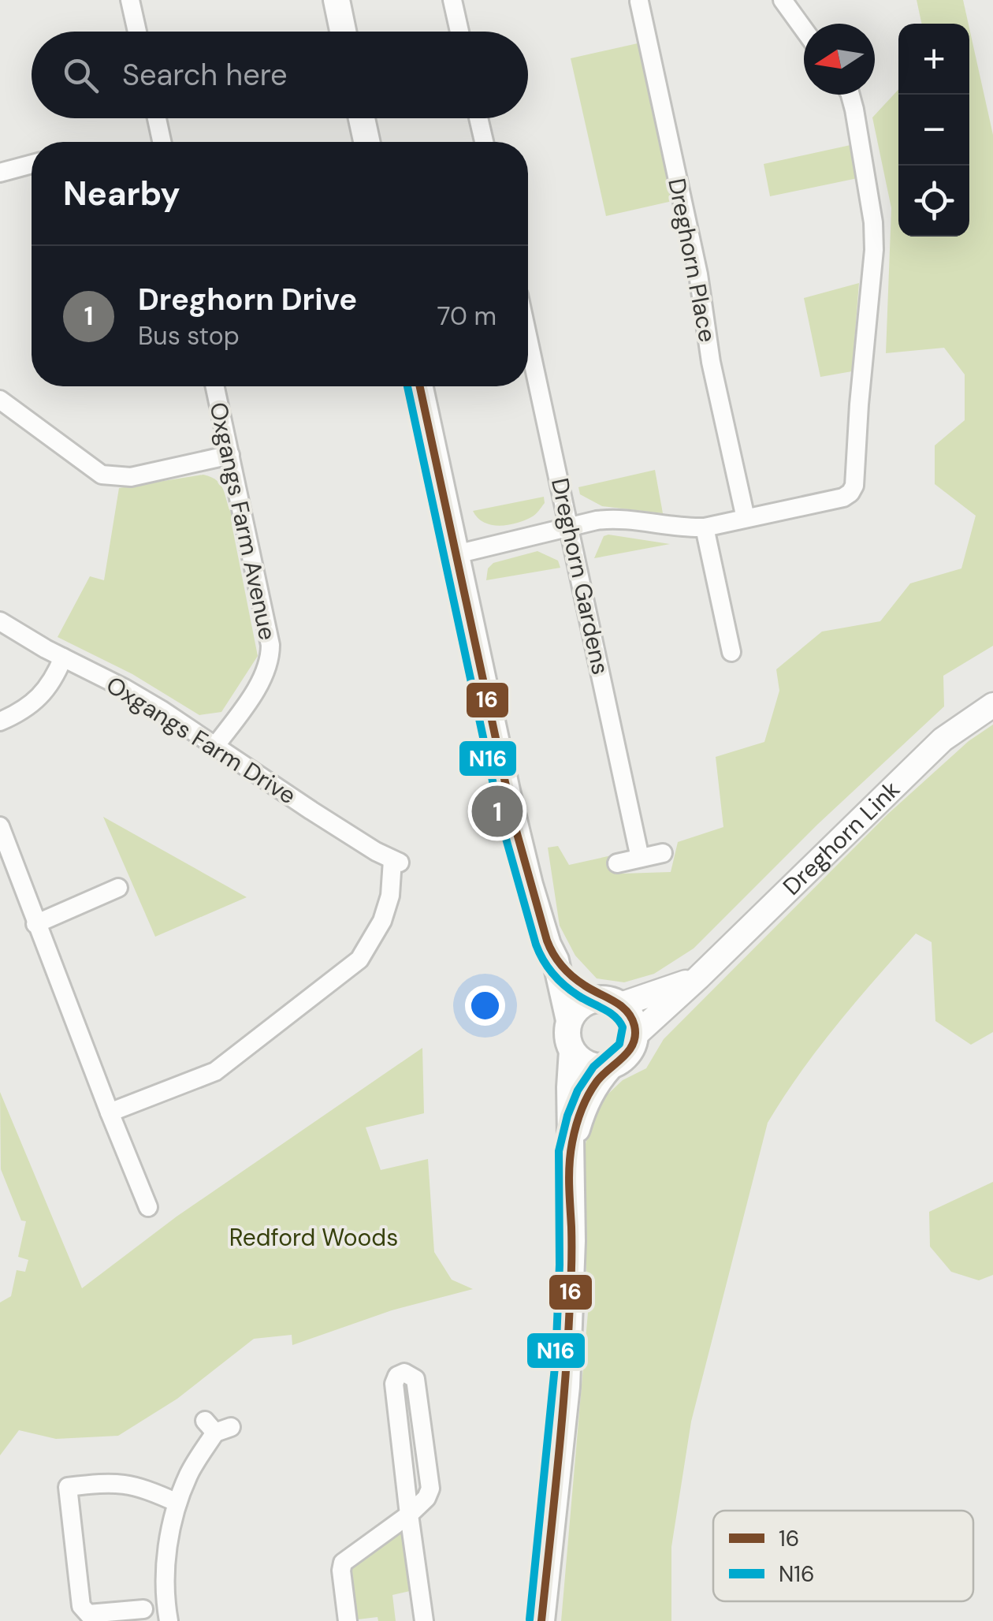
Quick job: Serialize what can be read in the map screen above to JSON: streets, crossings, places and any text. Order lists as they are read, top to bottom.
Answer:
{
  "streets": {
    "street": [
      "Dreghorn Place",
      "Oxgangs Farm Avenue",
      "Dreghorn Gardens",
      "Oxgangs Farm Drive",
      "Dreghorn Link"
    ]
  },
  "crossings": [
    ["Oxgangs Farm Avenue", "Oxgangs Farm Drive"]
  ],
  "parks": ["Redford Woods"],
  "lines": ["transit line 16", "transit line N16"],
  "legend": ["16", "N16"],
  "north": "left",
  "page": {
    "map_buttons": ["+", "−"],
    "search": "Search here",
    "heading": "Nearby",
    "list": [
      {
        "mark": "1",
        "name": "Dreghorn Drive",
        "note": "Bus stop",
        "value": "70 m"
      }
    ],
    "pins": "1"
  }
}
